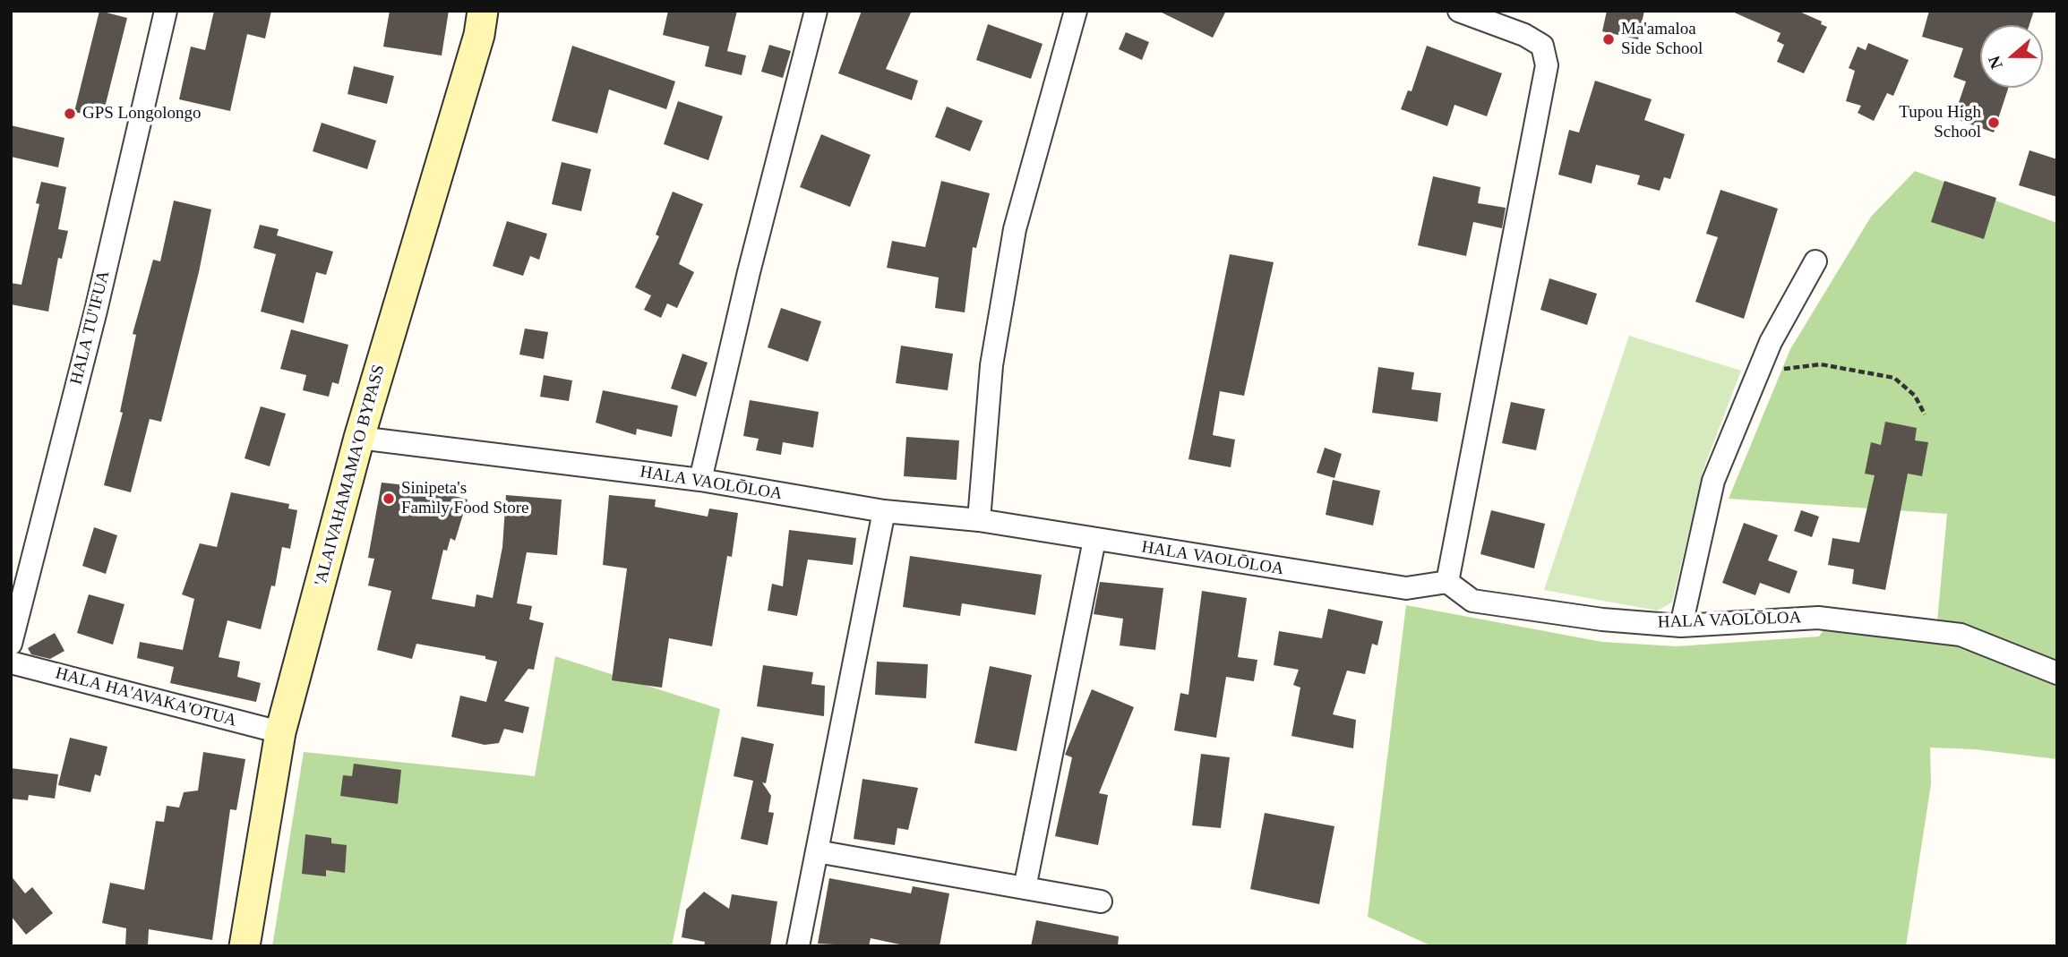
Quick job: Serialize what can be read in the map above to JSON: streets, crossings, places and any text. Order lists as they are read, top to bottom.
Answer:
{
  "streets": {
    "main road": ["'ALAIVAHAMAMA'O BYPASS"],
    "street": ["HALA TU'IFUA", "HALA VAOLŌLOA", "HALA HA'AVAKA'OTUA"]
  },
  "crossings": [
    ["'ALAIVAHAMAMA'O BYPASS", "HALA VAOLŌLOA"],
    ["'ALAIVAHAMAMA'O BYPASS", "HALA HA'AVAKA'OTUA"]
  ],
  "places": [
    "Ma'amaloa Side School",
    "GPS Longolongo",
    "Tupou High School",
    "Sinipeta's Family Food Store"
  ],
  "north": "left"
}
